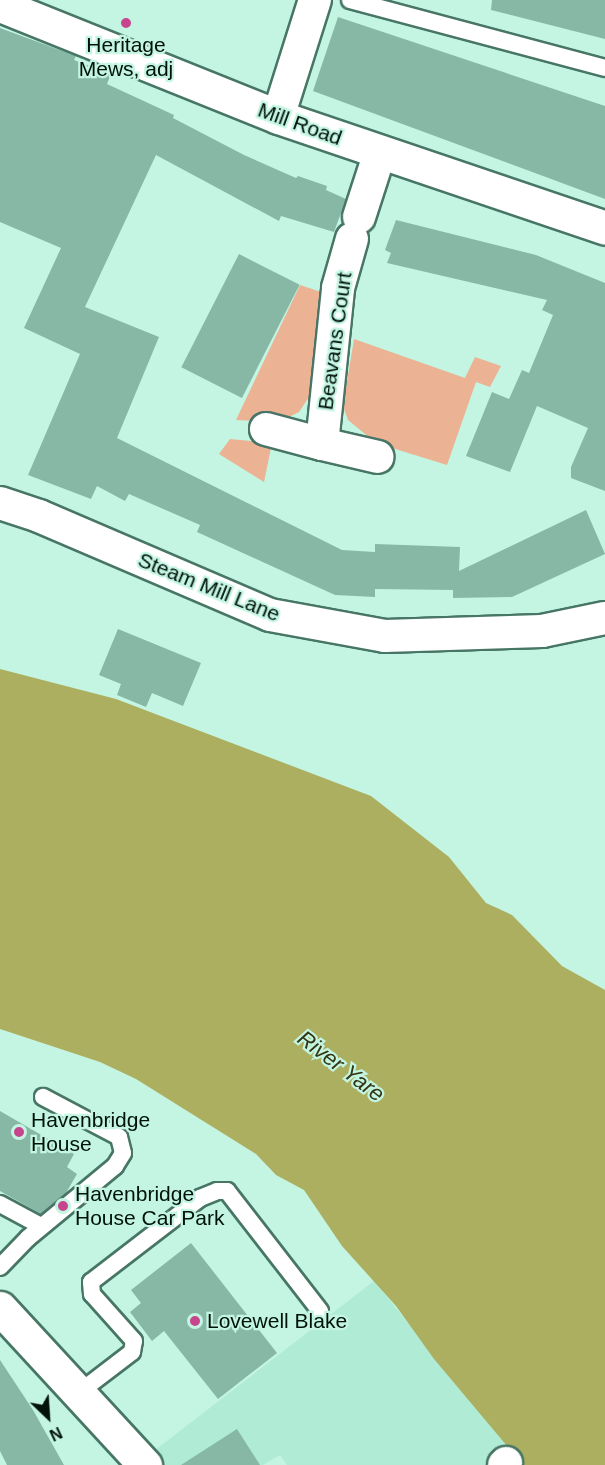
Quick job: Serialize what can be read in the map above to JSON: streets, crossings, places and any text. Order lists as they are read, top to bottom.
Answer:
{
  "streets": {
    "street": ["Mill Road", "Beavans Court", "Steam Mill Lane"]
  },
  "crossings": [
    ["Mill Road", "Beavans Court"]
  ],
  "water": ["River Yare"],
  "places": [
    "Heritage Mews, adj",
    "Havenbridge House",
    "Havenbridge House Car Park",
    "Lovewell Blake"
  ],
  "north": "bottom right"
}
